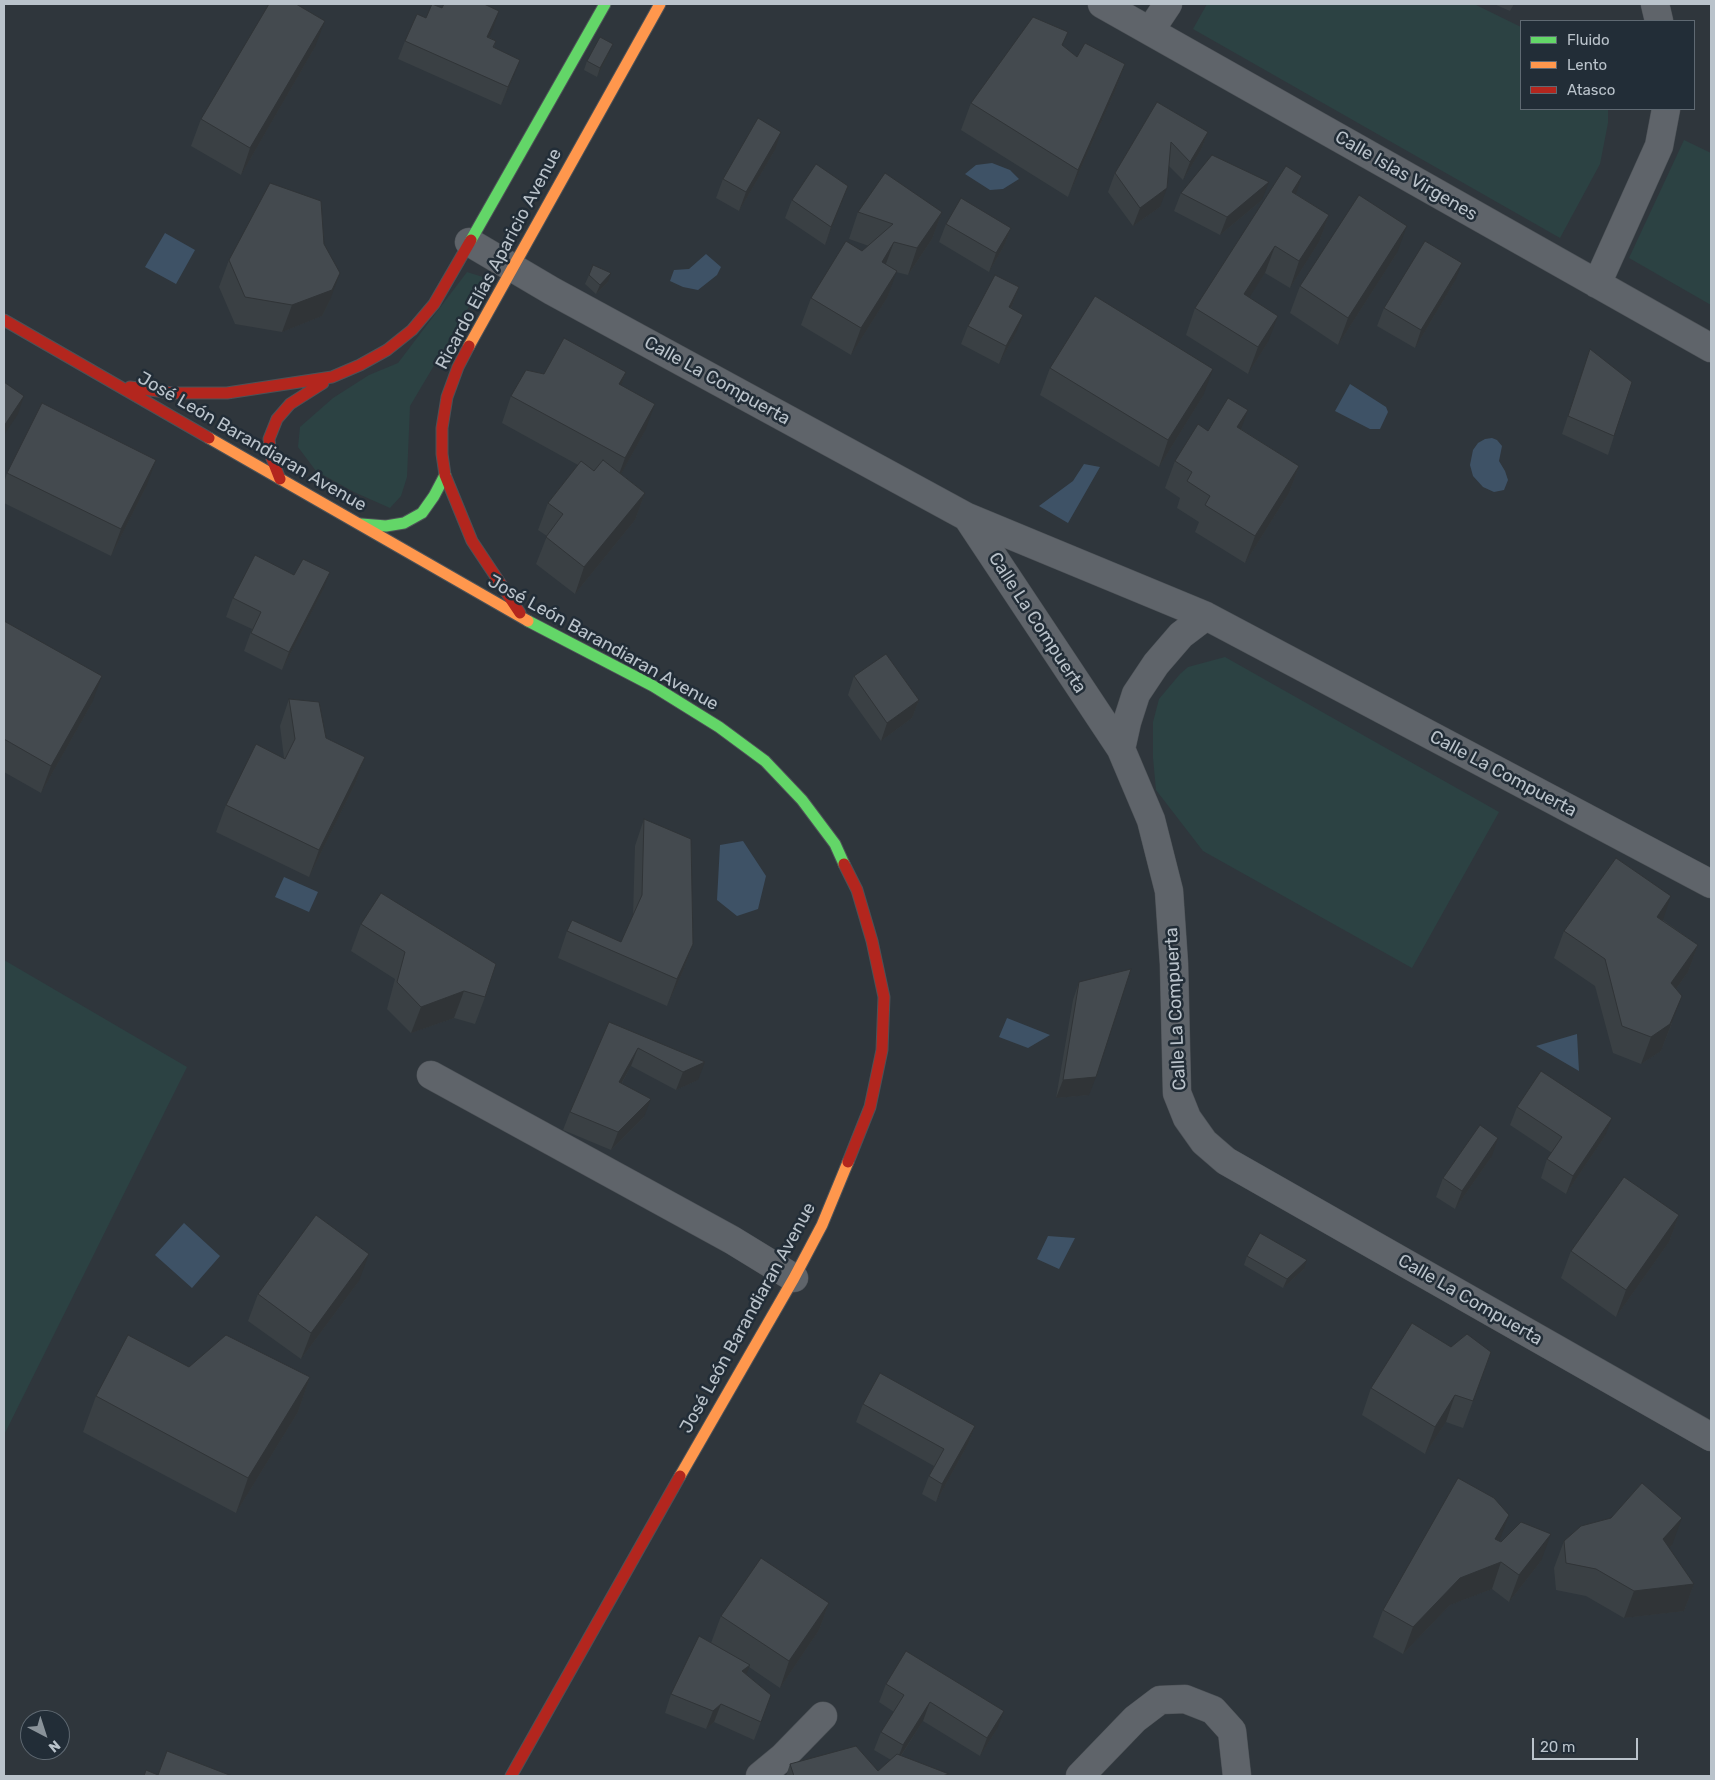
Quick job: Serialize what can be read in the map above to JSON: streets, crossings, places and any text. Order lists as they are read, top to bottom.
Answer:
{
  "streets": {
    "street": [
      "Calle Islas Virgenes",
      "Ricardo Elías Aparicio Avenue",
      "Calle La Compuerta",
      "José León Barandiaran Avenue"
    ]
  },
  "crossings": [
    ["Ricardo Elías Aparicio Avenue", "Calle La Compuerta"],
    ["Ricardo Elías Aparicio Avenue", "José León Barandiaran Avenue"]
  ],
  "legend": ["Fluido", "Lento", "Atasco"],
  "scale_bar": "20 m",
  "north": "bottom right"
}
